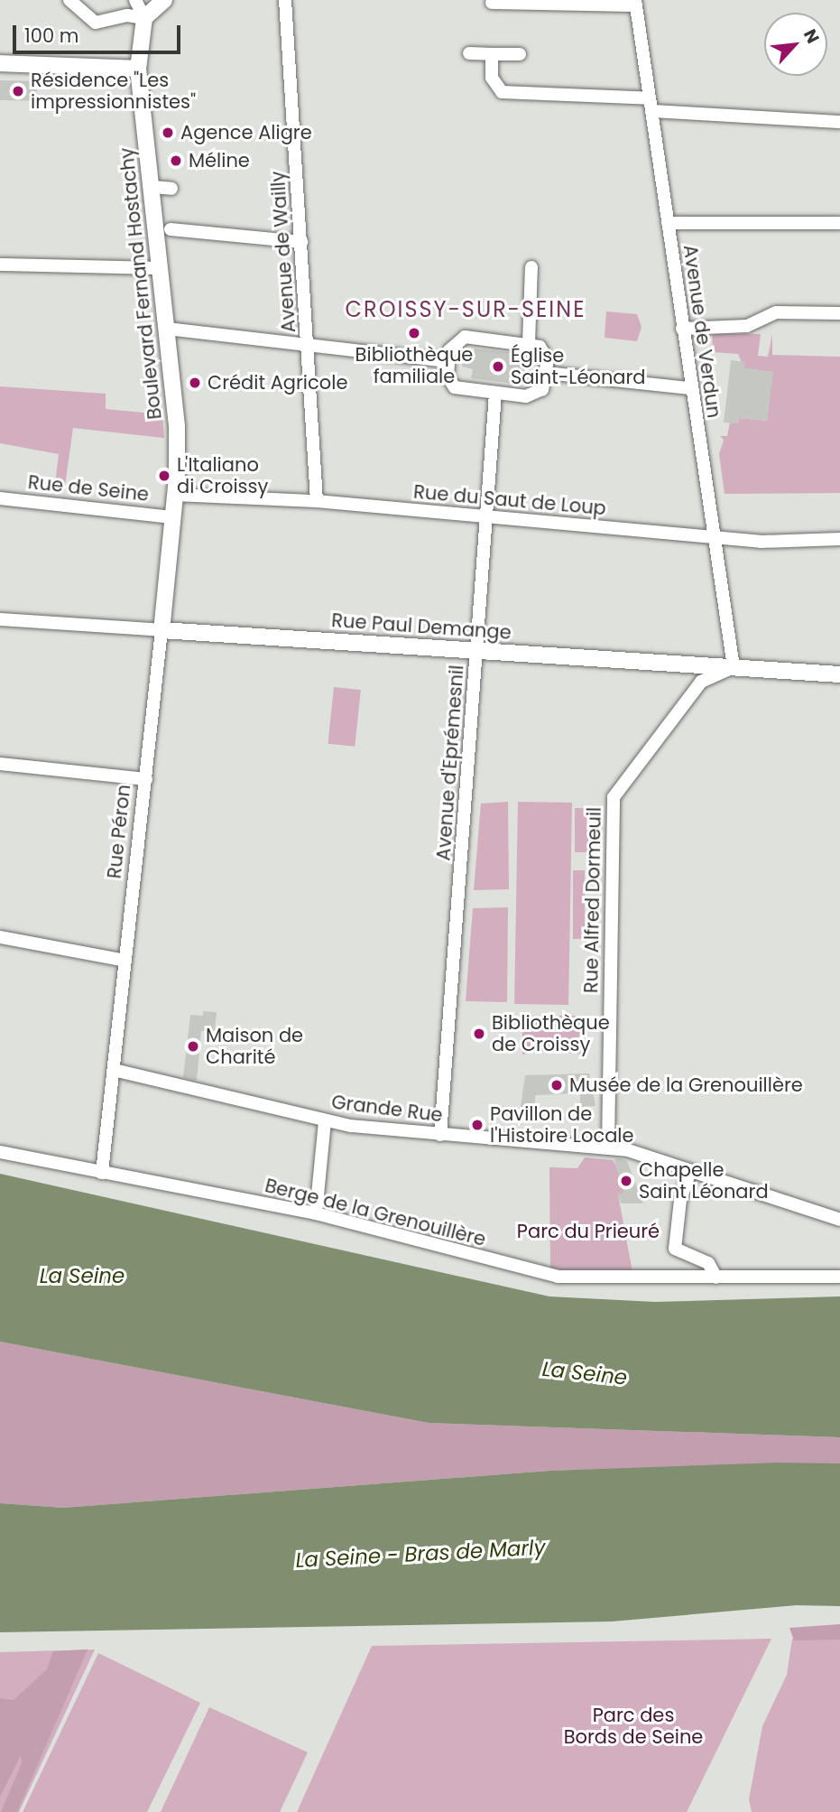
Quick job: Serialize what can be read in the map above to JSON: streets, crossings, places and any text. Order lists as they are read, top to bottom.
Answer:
{
  "streets": {
    "main road": ["Boulevard Fernand Hostachy", "Rue Paul Demange", "Rue Péron"],
    "street": [
      "Avenue de Wailly",
      "Avenue de Verdun",
      "Rue de Seine",
      "Rue du Saut de Loup",
      "Avenue d'Eprémesnil",
      "Rue Alfred Dormeuil",
      "Grande Rue",
      "Berge de la Grenouillère"
    ]
  },
  "crossings": [
    ["Avenue de Wailly", "Rue du Saut de Loup"],
    ["Boulevard Fernand Hostachy", "Rue du Saut de Loup"],
    ["Boulevard Fernand Hostachy", "Rue Péron"],
    ["Avenue de Verdun", "Rue du Saut de Loup"],
    ["Avenue de Verdun", "Rue Paul Demange"],
    ["Avenue de Verdun", "Rue Alfred Dormeuil"],
    ["Rue de Seine", "Rue Péron"],
    ["Rue du Saut de Loup", "Avenue d'Eprémesnil"],
    ["Rue du Saut de Loup", "Rue Péron"],
    ["Rue Paul Demange", "Avenue d'Eprémesnil"],
    ["Rue Paul Demange", "Rue Péron"],
    ["Rue Paul Demange", "Rue Alfred Dormeuil"],
    ["Avenue d'Eprémesnil", "Grande Rue"],
    ["Rue Péron", "Grande Rue"],
    ["Rue Péron", "Berge de la Grenouillère"],
    ["Rue Alfred Dormeuil", "Grande Rue"]
  ],
  "districts": ["CROISSY-SUR-SEINE"],
  "water": ["La Seine", "La Seine - Bras de Marly"],
  "parks": ["Parc du Prieuré", "Parc des Bords de Seine"],
  "places": [
    "Résidence \"Les impressionnistes\"",
    "Agence Aligre",
    "Méline",
    "Bibliothèque familiale",
    "Église Saint-Léonard",
    "Crédit Agricole",
    "L'Italiano di Croissy",
    "Bibliothèque de Croissy",
    "Maison de Charité",
    "Musée de la Grenouillère",
    "Pavillon de l'Histoire Locale",
    "Chapelle Saint Léonard"
  ],
  "scale_bar": "100 m",
  "north": "top right"
}
